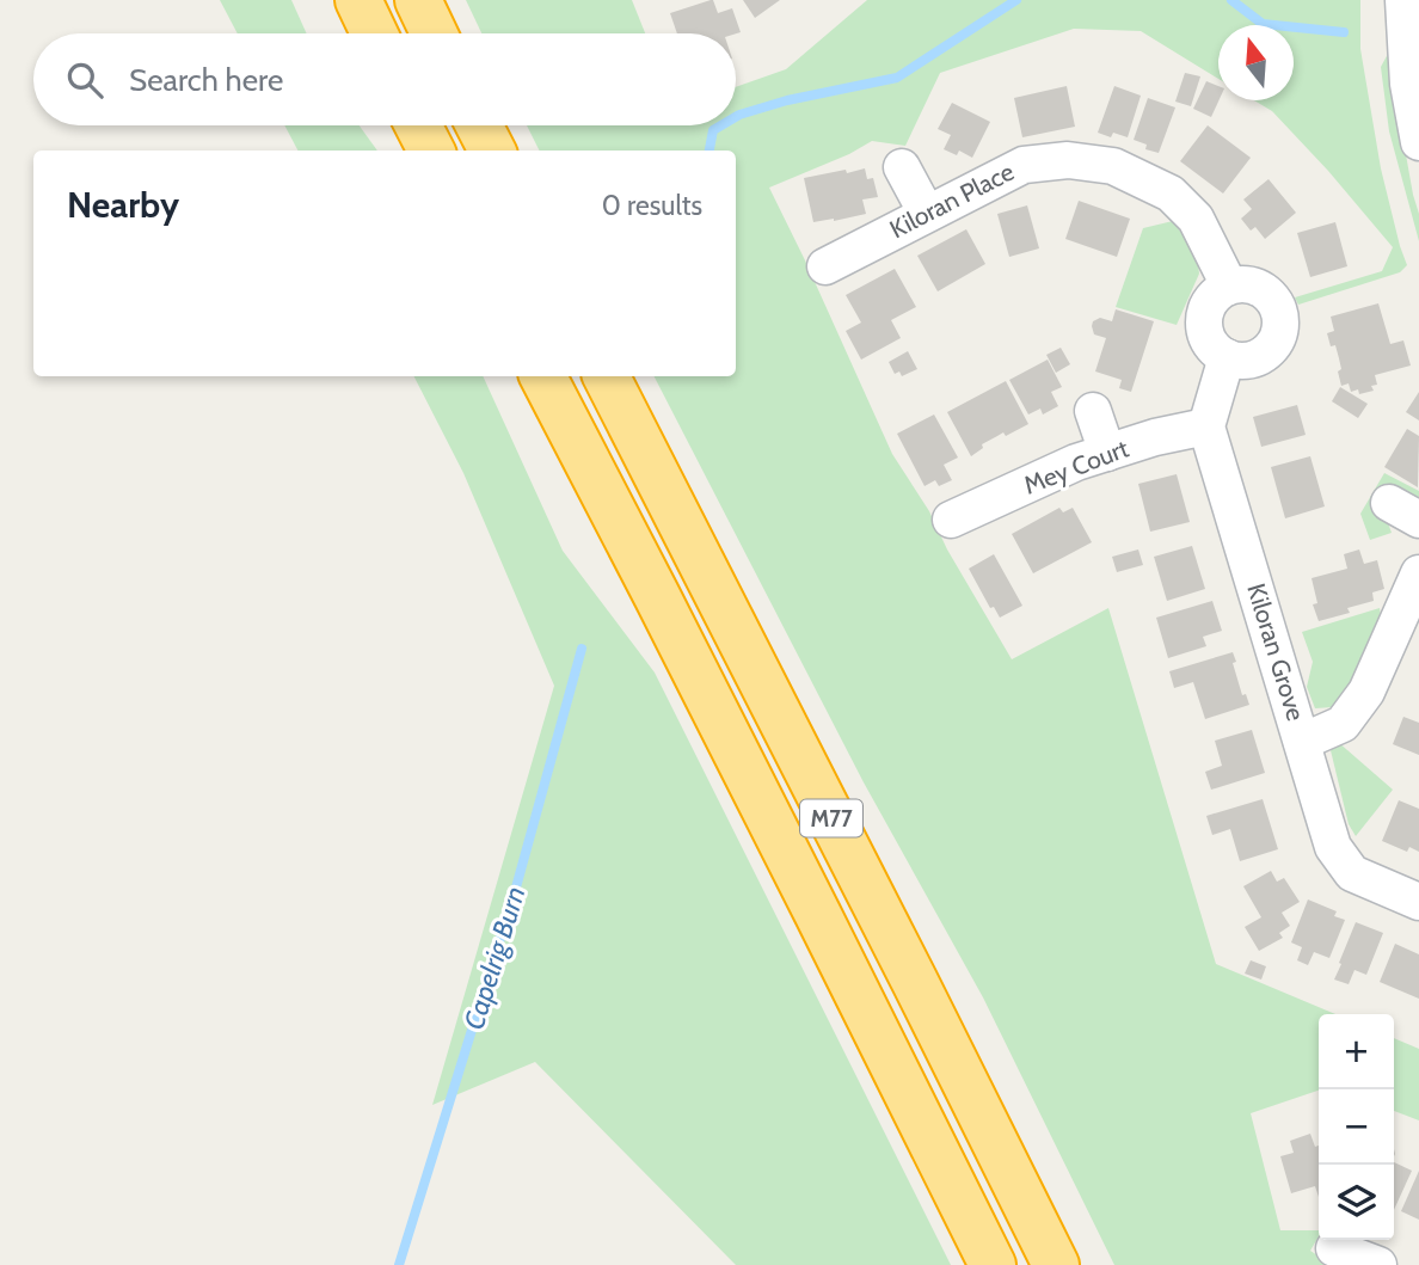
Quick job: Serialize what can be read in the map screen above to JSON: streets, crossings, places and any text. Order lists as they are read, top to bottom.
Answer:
{
  "streets": {
    "highway": ["M77"],
    "street": ["Kiloran Place", "Mey Court", "Kiloran Grove"]
  },
  "crossings": [
    ["Mey Court", "Kiloran Grove"]
  ],
  "water": ["Capelrig Burn"],
  "north": "top",
  "page": {
    "search": "Search here",
    "heading": ["Nearby", "0 results"],
    "map_buttons": ["+", "−"]
  }
}
